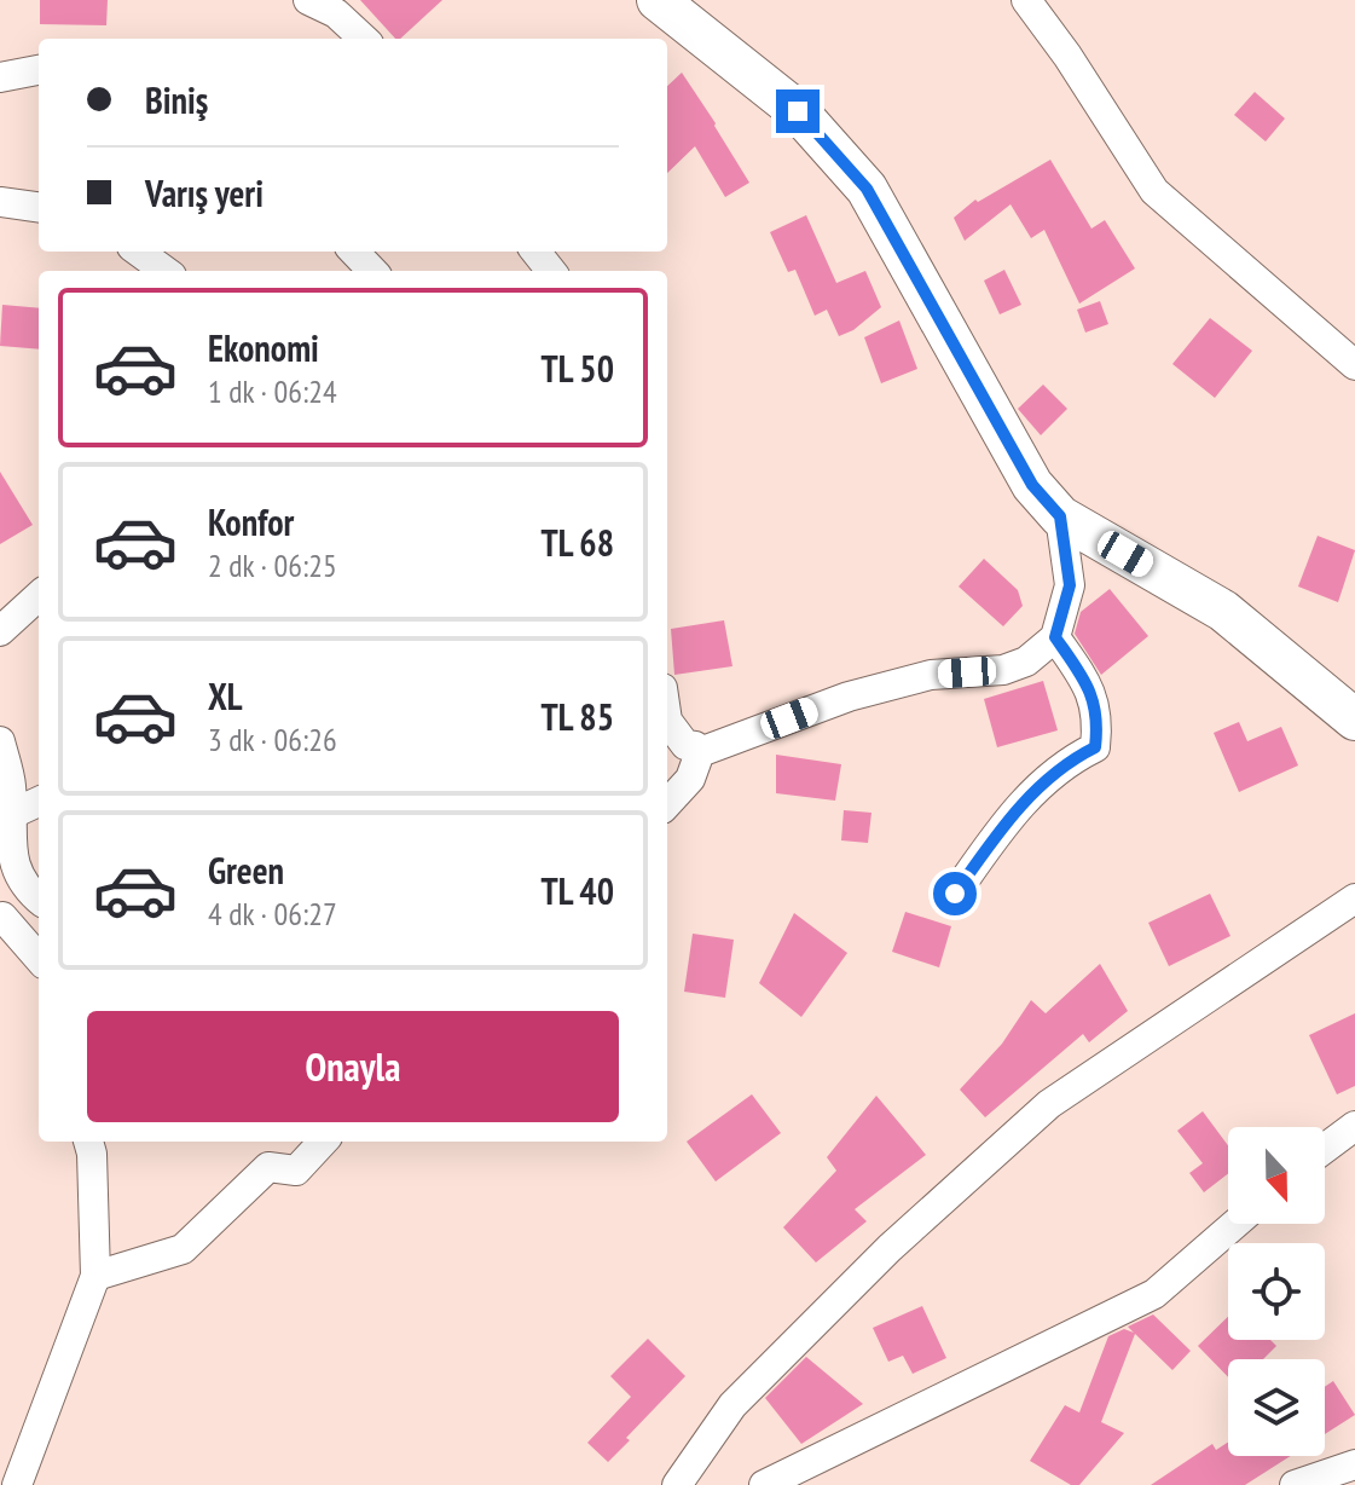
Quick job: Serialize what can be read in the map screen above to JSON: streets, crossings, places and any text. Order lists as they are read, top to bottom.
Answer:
{
  "north": "bottom",
  "page": {
    "banner": ["Biniş", "Varış yeri"],
    "list": [
      {
        "name": "Ekonomi",
        "note": "1 dk · 06:24",
        "value": "TL 50"
      },
      {
        "name": "Konfor",
        "note": "2 dk · 06:25",
        "value": "TL 68"
      },
      {
        "name": "XL",
        "note": "3 dk · 06:26",
        "value": "TL 85"
      },
      {
        "name": "Green",
        "note": "4 dk · 06:27",
        "value": "TL 40"
      }
    ],
    "buttons": "Onayla"
  }
}
